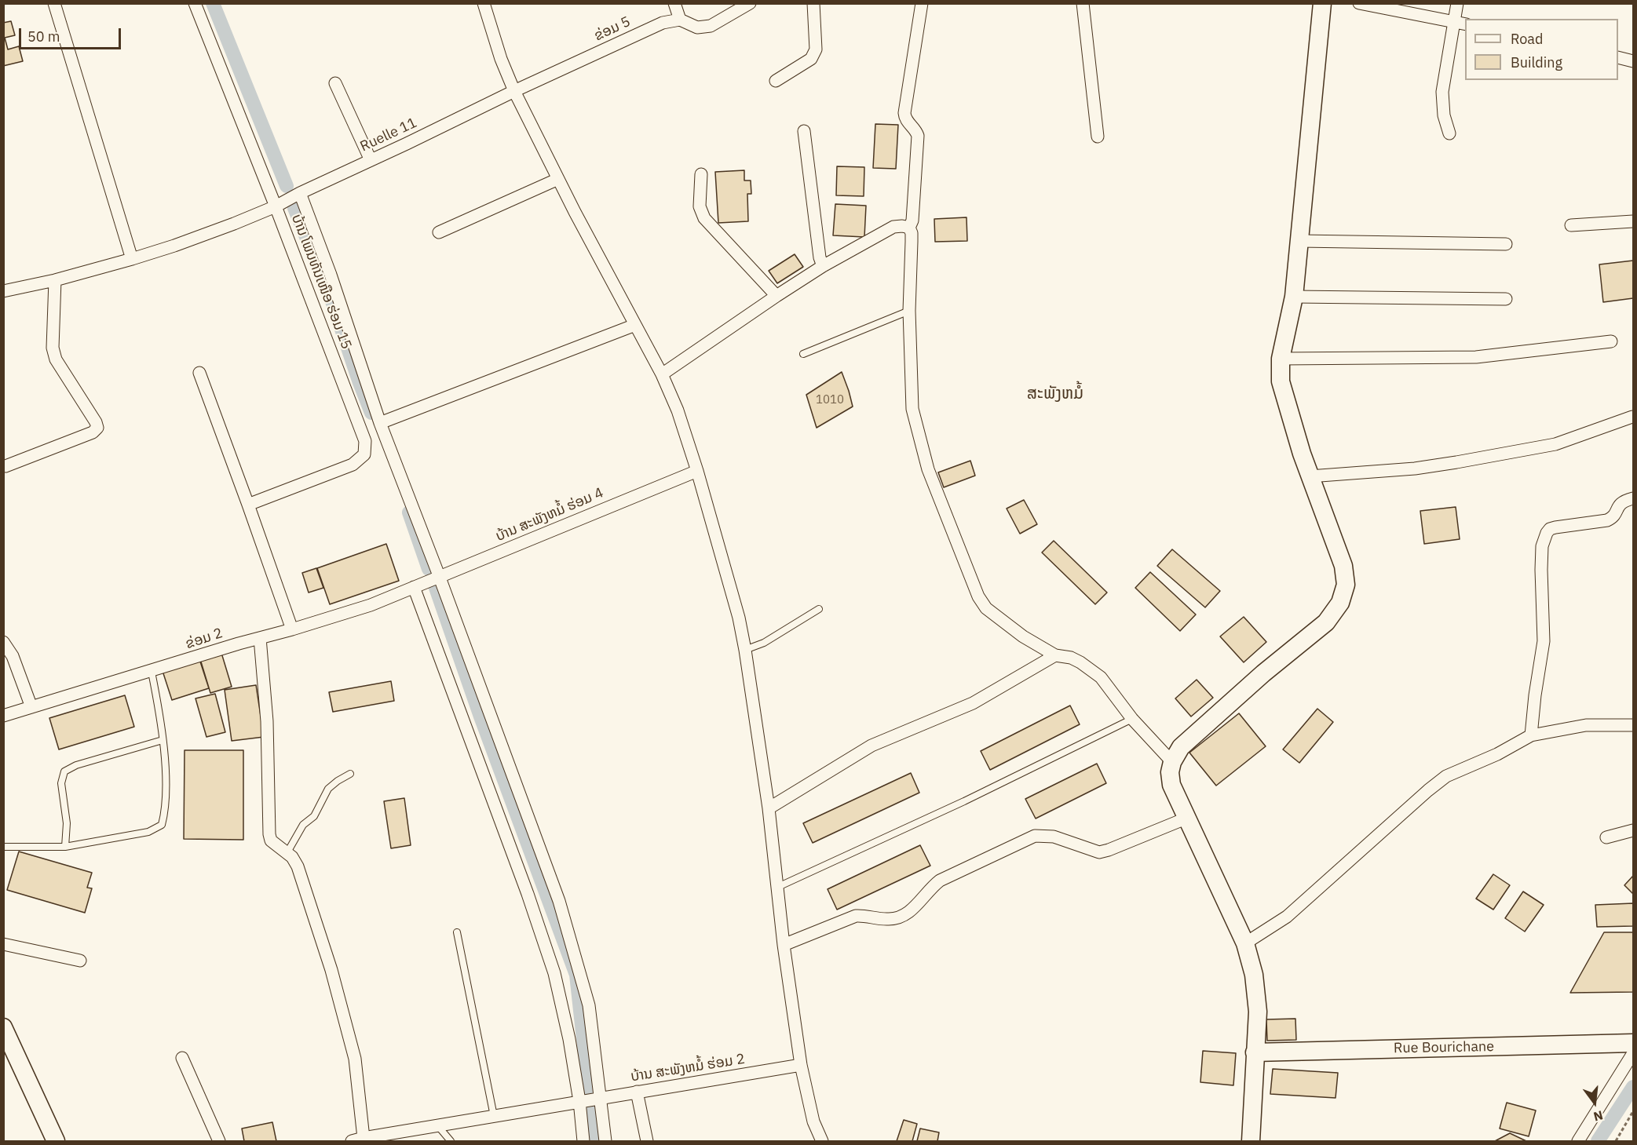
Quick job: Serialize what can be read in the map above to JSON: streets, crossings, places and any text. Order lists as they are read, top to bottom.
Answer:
{
  "streets": {
    "street": [
      "ຂ່ອມ 5",
      "Ruelle 11",
      "ບ້ານ ໂພນທັນເໜືອ ຮ່ອມ 15",
      "ບ້ານ ສະພັງຫມໍ້ ຮ່ອມ 4",
      "ຂ່ອມ 2",
      "Rue Bourichane",
      "ບ້ານ ສະພັງຫມໍ້ ຮ່ອມ 2"
    ]
  },
  "crossings": [
    ["ຂ່ອມ 5", "Ruelle 11"],
    ["Ruelle 11", "ບ້ານ ໂພນທັນເໜືອ ຮ່ອມ 15"],
    ["ບ້ານ ສະພັງຫມໍ້ ຮ່ອມ 4", "ຂ່ອມ 2"]
  ],
  "districts": ["ສະພັງຫມໍ້"],
  "house_numbers": ["1010"],
  "legend": ["Road", "Building"],
  "scale_bar": "50 m",
  "north": "bottom"
}
